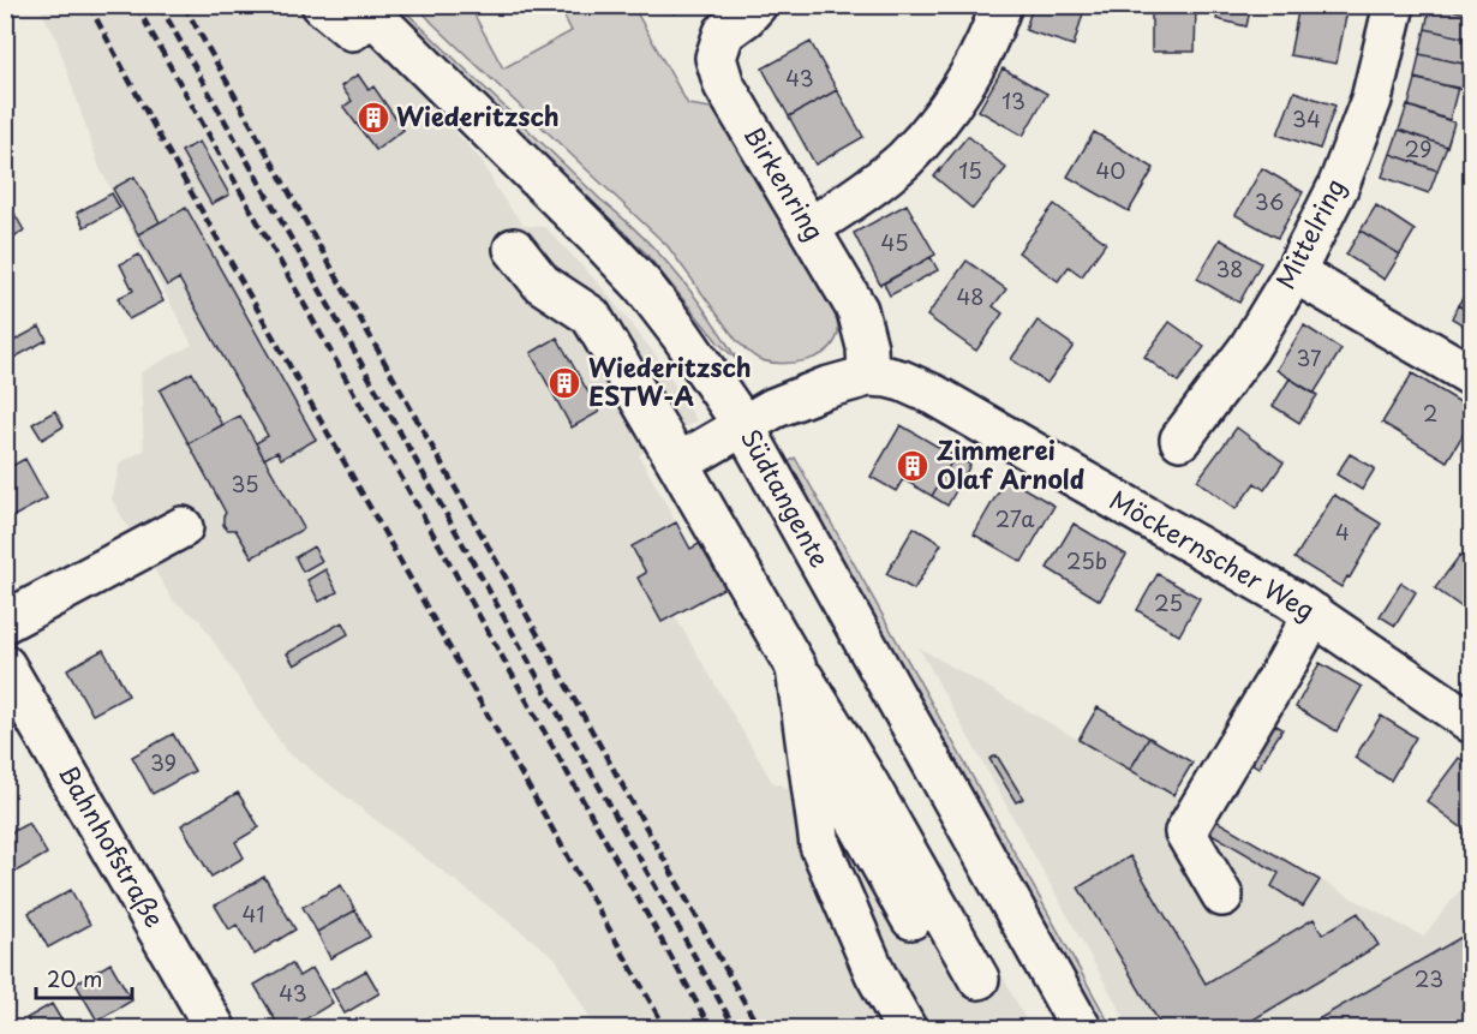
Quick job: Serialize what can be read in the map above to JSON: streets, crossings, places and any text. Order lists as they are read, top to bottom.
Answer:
{
  "streets": {
    "street": [
      "Birkenring",
      "Mittelring",
      "Südtangente",
      "Möckernscher Weg",
      "Bahnhofstraße"
    ]
  },
  "crossings": [
    ["Birkenring", "Möckernscher Weg"],
    ["Südtangente", "Möckernscher Weg"]
  ],
  "places": {
    "building": ["Wiederitzsch", "Wiederitzsch ESTW-A", "Zimmerei Olaf Arnold"]
  },
  "house_numbers": [
    "43",
    "13",
    "34",
    "29",
    "15",
    "40",
    "36",
    "45",
    "38",
    "48",
    "37",
    "2",
    "35",
    "27a",
    "4",
    "25b",
    "25",
    "39",
    "41",
    "23",
    "43"
  ],
  "scale_bar": "20 m"
}
